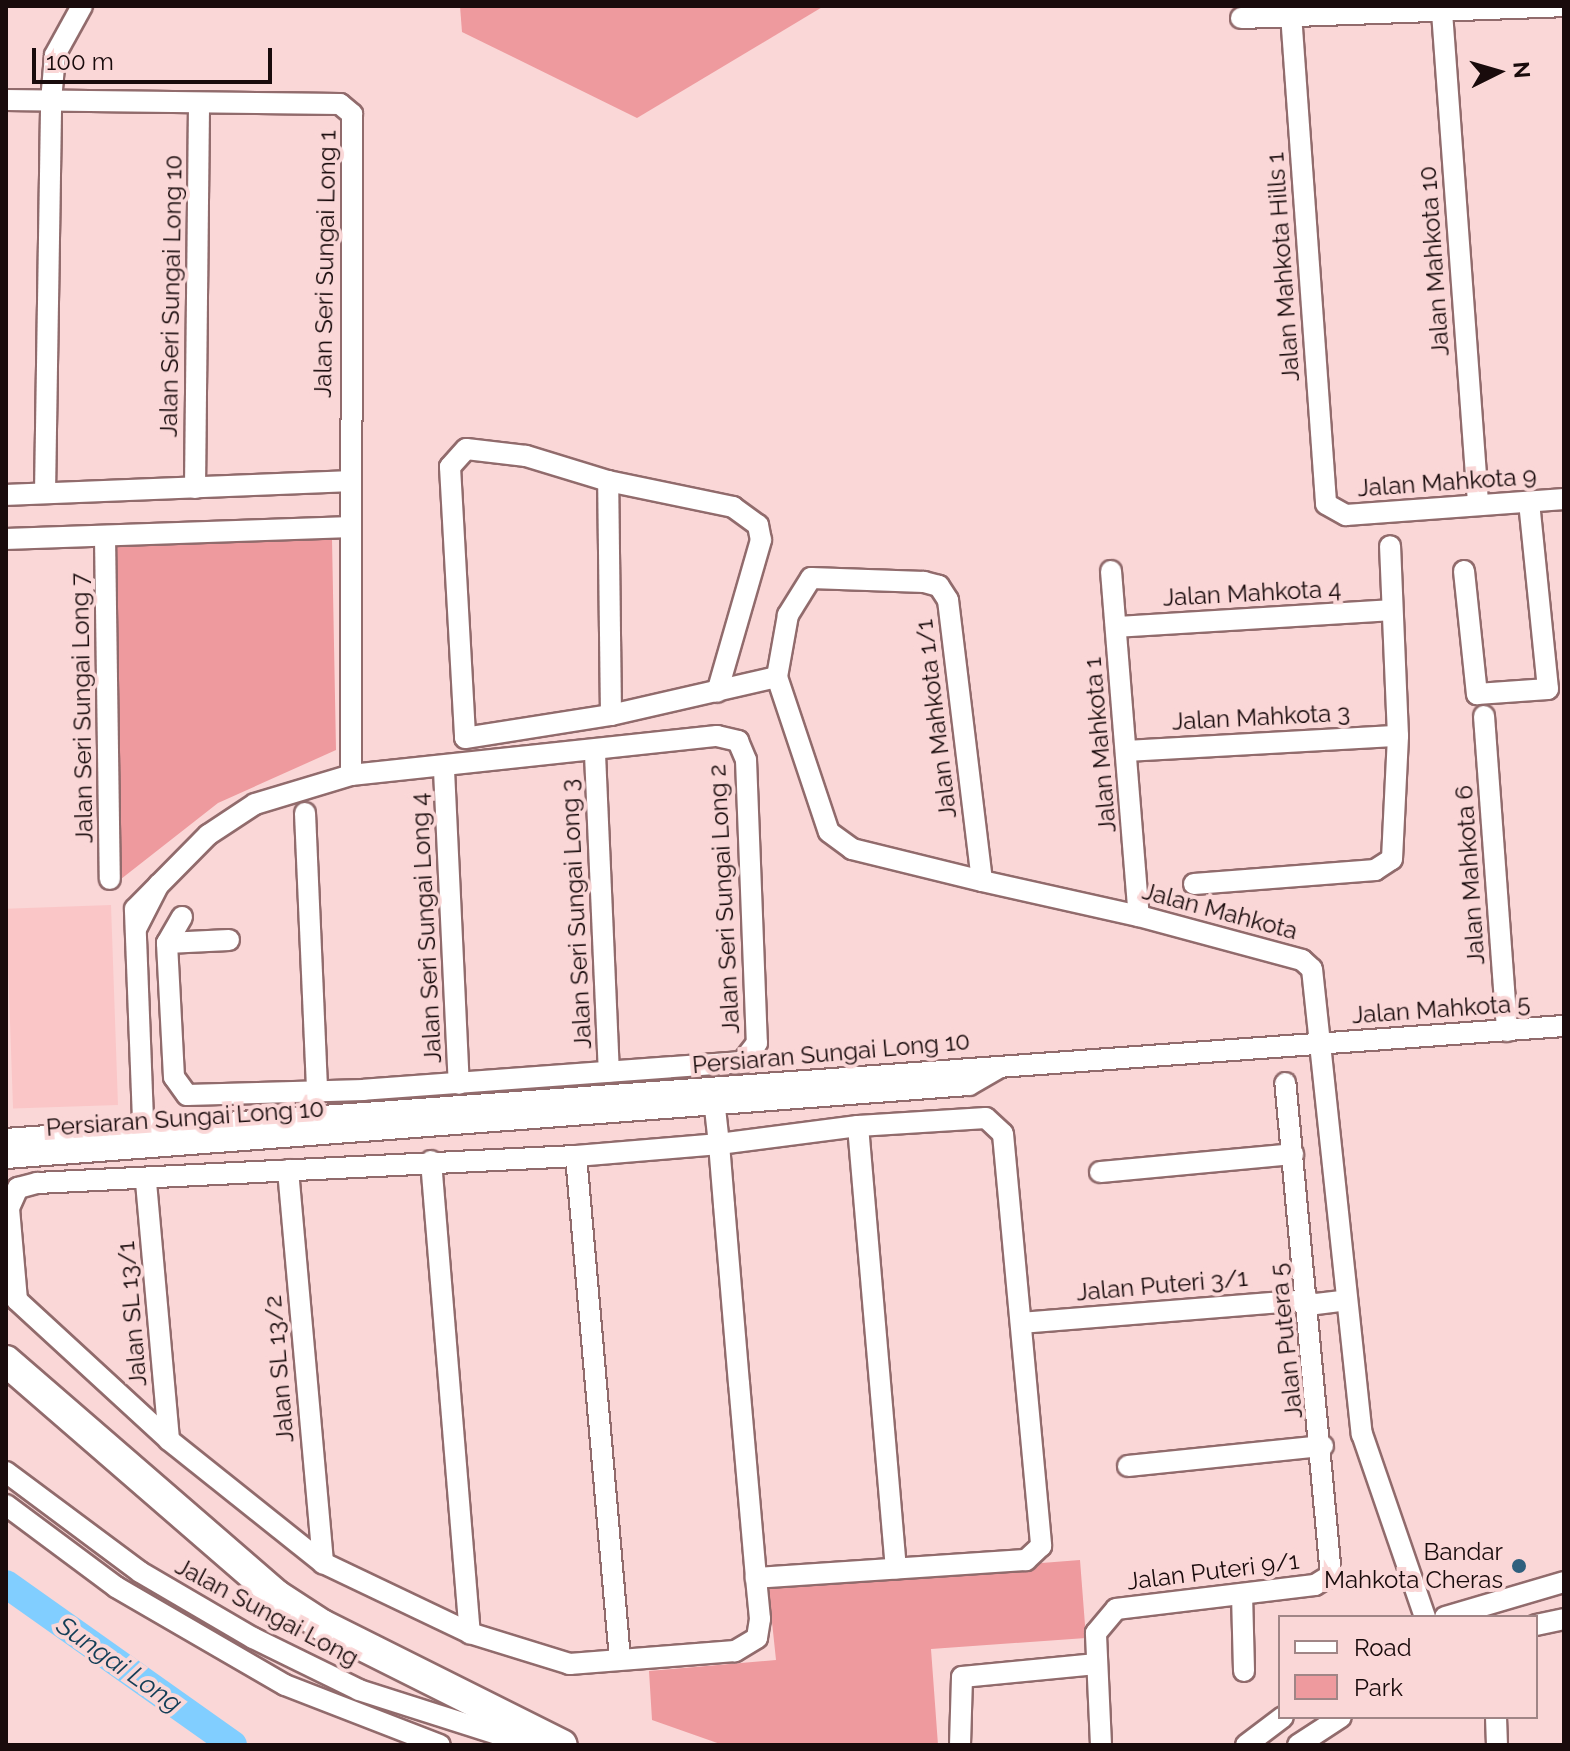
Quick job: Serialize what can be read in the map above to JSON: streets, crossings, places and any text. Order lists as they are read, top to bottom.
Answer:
{
  "streets": {
    "street": [
      "Jalan Mahkota 10",
      "Jalan Seri Sungai Long 1",
      "Jalan Mahkota Hills 1",
      "Jalan Seri Sungai Long 10",
      "Jalan Mahkota 9",
      "Jalan Mahkota 4",
      "Jalan Seri Sungai Long 7",
      "Jalan Mahkota 3",
      "Jalan Mahkota 1/1",
      "Jalan Mahkota 1",
      "Jalan Mahkota 6",
      "Jalan Seri Sungai Long 2",
      "Jalan Mahkota",
      "Jalan Seri Sungai Long 3",
      "Jalan Seri Sungai Long 4",
      "Jalan Mahkota 5",
      "Persiaran Sungai Long 10",
      "Jalan Puteri 3/1",
      "Jalan SL 13/1",
      "Jalan Putera 5",
      "Jalan SL 13/2",
      "Jalan Puteri 9/1",
      "Jalan Sungai Long"
    ]
  },
  "crossings": [
    ["Jalan Mahkota 10", "Jalan Mahkota 9"],
    ["Jalan Seri Sungai Long 1", "Jalan Seri Sungai Long 10"],
    ["Jalan Mahkota Hills 1", "Jalan Mahkota 9"],
    ["Jalan Mahkota 4", "Jalan Mahkota 1"],
    ["Jalan Mahkota 3", "Jalan Mahkota 1"],
    ["Jalan Mahkota 1/1", "Jalan Mahkota"],
    ["Jalan Mahkota 1", "Jalan Mahkota"],
    ["Jalan Mahkota 6", "Jalan Mahkota 5"],
    ["Jalan Seri Sungai Long 2", "Jalan Seri Sungai Long 3"],
    ["Jalan Mahkota", "Jalan Mahkota 5"],
    ["Jalan Mahkota", "Jalan Puteri 3/1"],
    ["Jalan Mahkota 5", "Persiaran Sungai Long 10"],
    ["Jalan Puteri 3/1", "Jalan Putera 5"],
    ["Jalan Putera 5", "Jalan Puteri 9/1"]
  ],
  "water": ["Sungai Long"],
  "places": ["Bandar Mahkota Cheras"],
  "legend": ["Road", "Park"],
  "scale_bar": "100 m",
  "north": "right"
}
